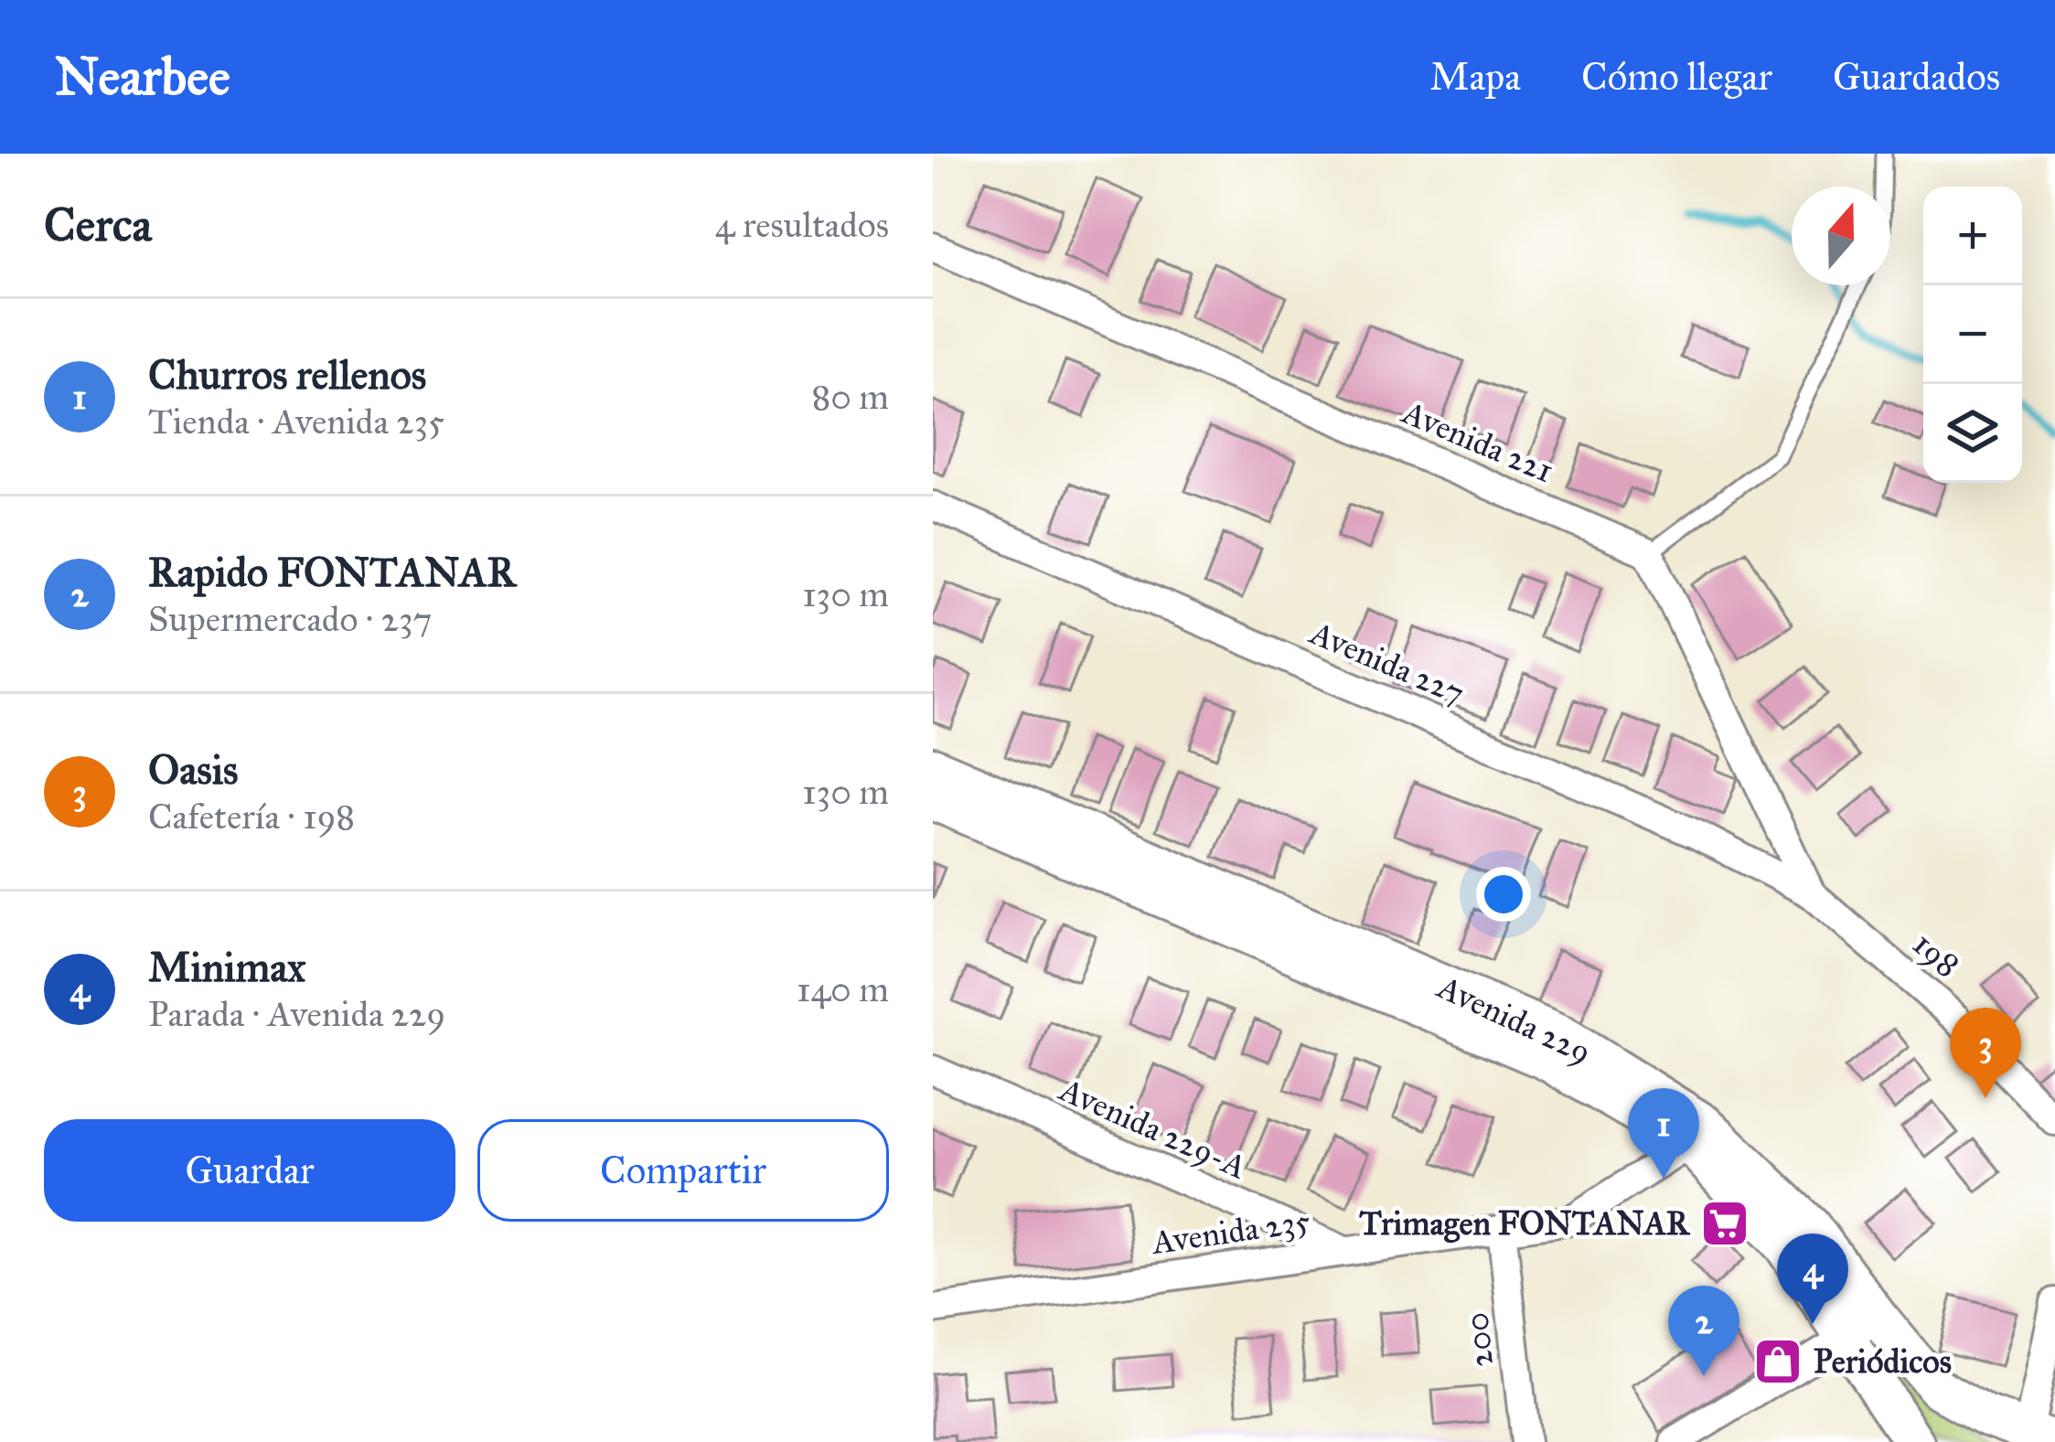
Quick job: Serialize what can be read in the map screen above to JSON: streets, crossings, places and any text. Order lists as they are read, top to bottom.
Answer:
{
  "streets": {
    "street": [
      "Avenida 221",
      "Avenida 227",
      "198",
      "Avenida 229",
      "Avenida 229-A",
      "Avenida 235",
      "200"
    ]
  },
  "crossings": [
    ["Avenida 227", "198"],
    ["Avenida 229", "Avenida 235"],
    ["Avenida 229-A", "Avenida 235"],
    ["Avenida 235", "200"]
  ],
  "places": {
    "supermarket": ["Trimagen FONTANAR"],
    "shop": ["Periódicos"]
  },
  "north": "top",
  "page": {
    "header": "Nearbee",
    "nav": ["Mapa", "Cómo llegar", "Guardados"],
    "heading": ["Cerca", "4 resultados"],
    "map_buttons": ["+", "−"],
    "list": [
      {
        "mark": "1",
        "name": "Churros rellenos",
        "note": "Tienda · Avenida 235",
        "value": "80 m"
      },
      {
        "mark": "2",
        "name": "Rapido FONTANAR",
        "note": "Supermercado · 237",
        "value": "130 m"
      },
      {
        "mark": "3",
        "name": "Oasis",
        "note": "Cafetería · 198",
        "value": "130 m"
      },
      {
        "mark": "4",
        "name": "Minimax",
        "note": "Parada · Avenida 229",
        "value": "140 m"
      }
    ],
    "pins": [
      "3",
      "1",
      "4",
      "2"
    ],
    "buttons": ["Guardar", "Compartir"]
  }
}
